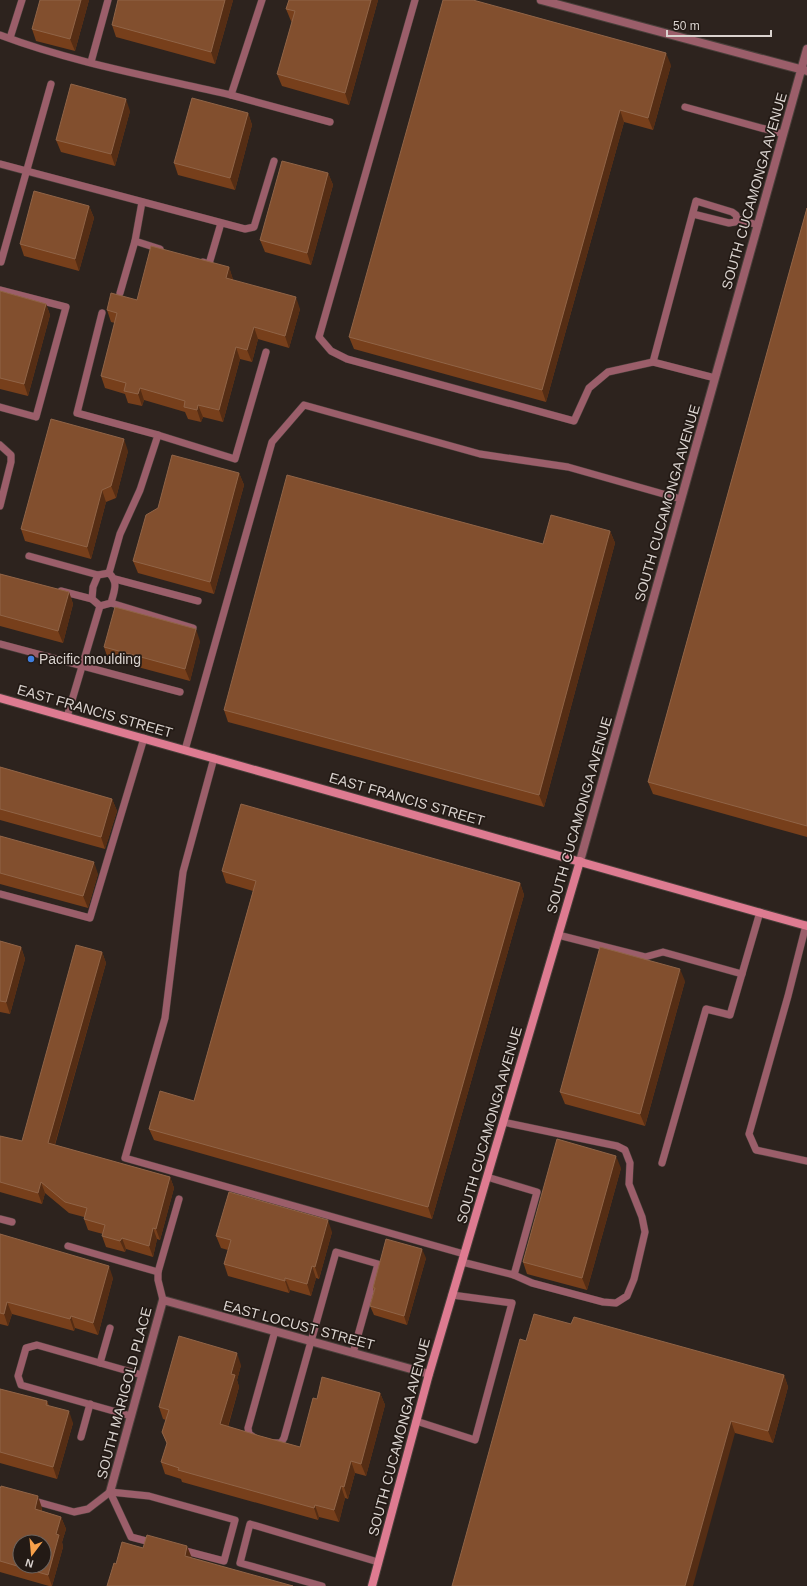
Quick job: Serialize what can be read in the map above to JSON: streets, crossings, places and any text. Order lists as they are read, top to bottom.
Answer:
{
  "streets": {
    "street": [
      "SOUTH CUCAMONGA AVENUE",
      "EAST FRANCIS STREET",
      "EAST LOCUST STREET",
      "SOUTH MARIGOLD PLACE"
    ]
  },
  "crossings": [
    ["SOUTH CUCAMONGA AVENUE", "EAST FRANCIS STREET"],
    ["SOUTH CUCAMONGA AVENUE", "EAST LOCUST STREET"],
    ["EAST LOCUST STREET", "SOUTH MARIGOLD PLACE"]
  ],
  "places": ["Pacific moulding"],
  "scale_bar": "50 m",
  "north": "bottom"
}
